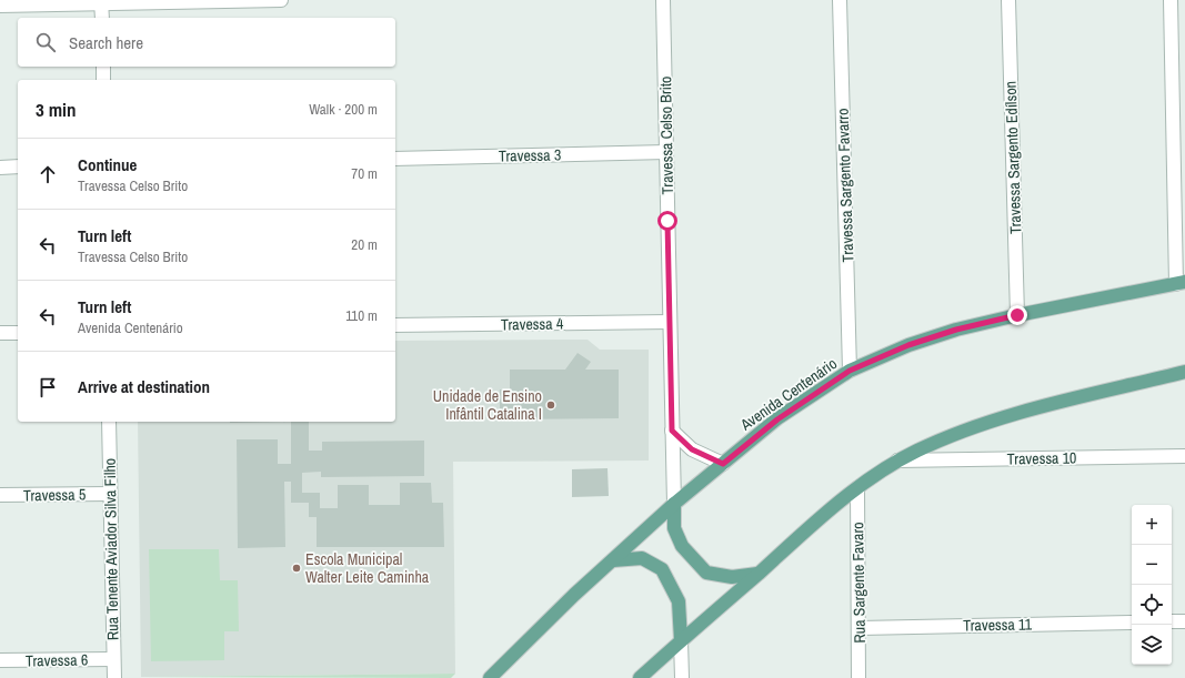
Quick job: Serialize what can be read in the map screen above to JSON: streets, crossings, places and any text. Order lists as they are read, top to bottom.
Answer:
{
  "streets": {
    "main road": ["Avenida Centenário"],
    "street": [
      "Travessa Celso Brito",
      "Travessa 3",
      "Travessa Sargento Edílson",
      "Travessa Sargento Favarro",
      "Travessa 4",
      "Travessa 10",
      "Travessa 5",
      "Rua Tenente Aviador Silva Filho",
      "Rua Sargente Favaro",
      "Travessa 11",
      "Travessa 6"
    ]
  },
  "crossings": [
    ["Travessa Celso Brito", "Travessa 3"],
    ["Travessa Celso Brito", "Travessa 4"],
    ["Travessa Celso Brito", "Avenida Centenário"],
    ["Travessa Sargento Edílson", "Avenida Centenário"],
    ["Travessa Sargento Favarro", "Avenida Centenário"],
    ["Travessa 5", "Rua Tenente Aviador Silva Filho"],
    ["Rua Tenente Aviador Silva Filho", "Travessa 6"],
    ["Rua Sargente Favaro", "Travessa 11"]
  ],
  "places": ["Unidade de Ensino Infântil Catalina I", "Escola Municipal Walter Leite Caminha"],
  "page": {
    "search": "Search here",
    "heading": ["3 min", "Walk · 200 m"],
    "list": [
      ["Continue", "Travessa Celso Brito", "70 m"],
      ["Turn left", "Travessa Celso Brito", "20 m"],
      ["Turn left", "Avenida Centenário", "110 m"],
      "Arrive at destination"
    ],
    "map_buttons": ["+", "−"]
  }
}
